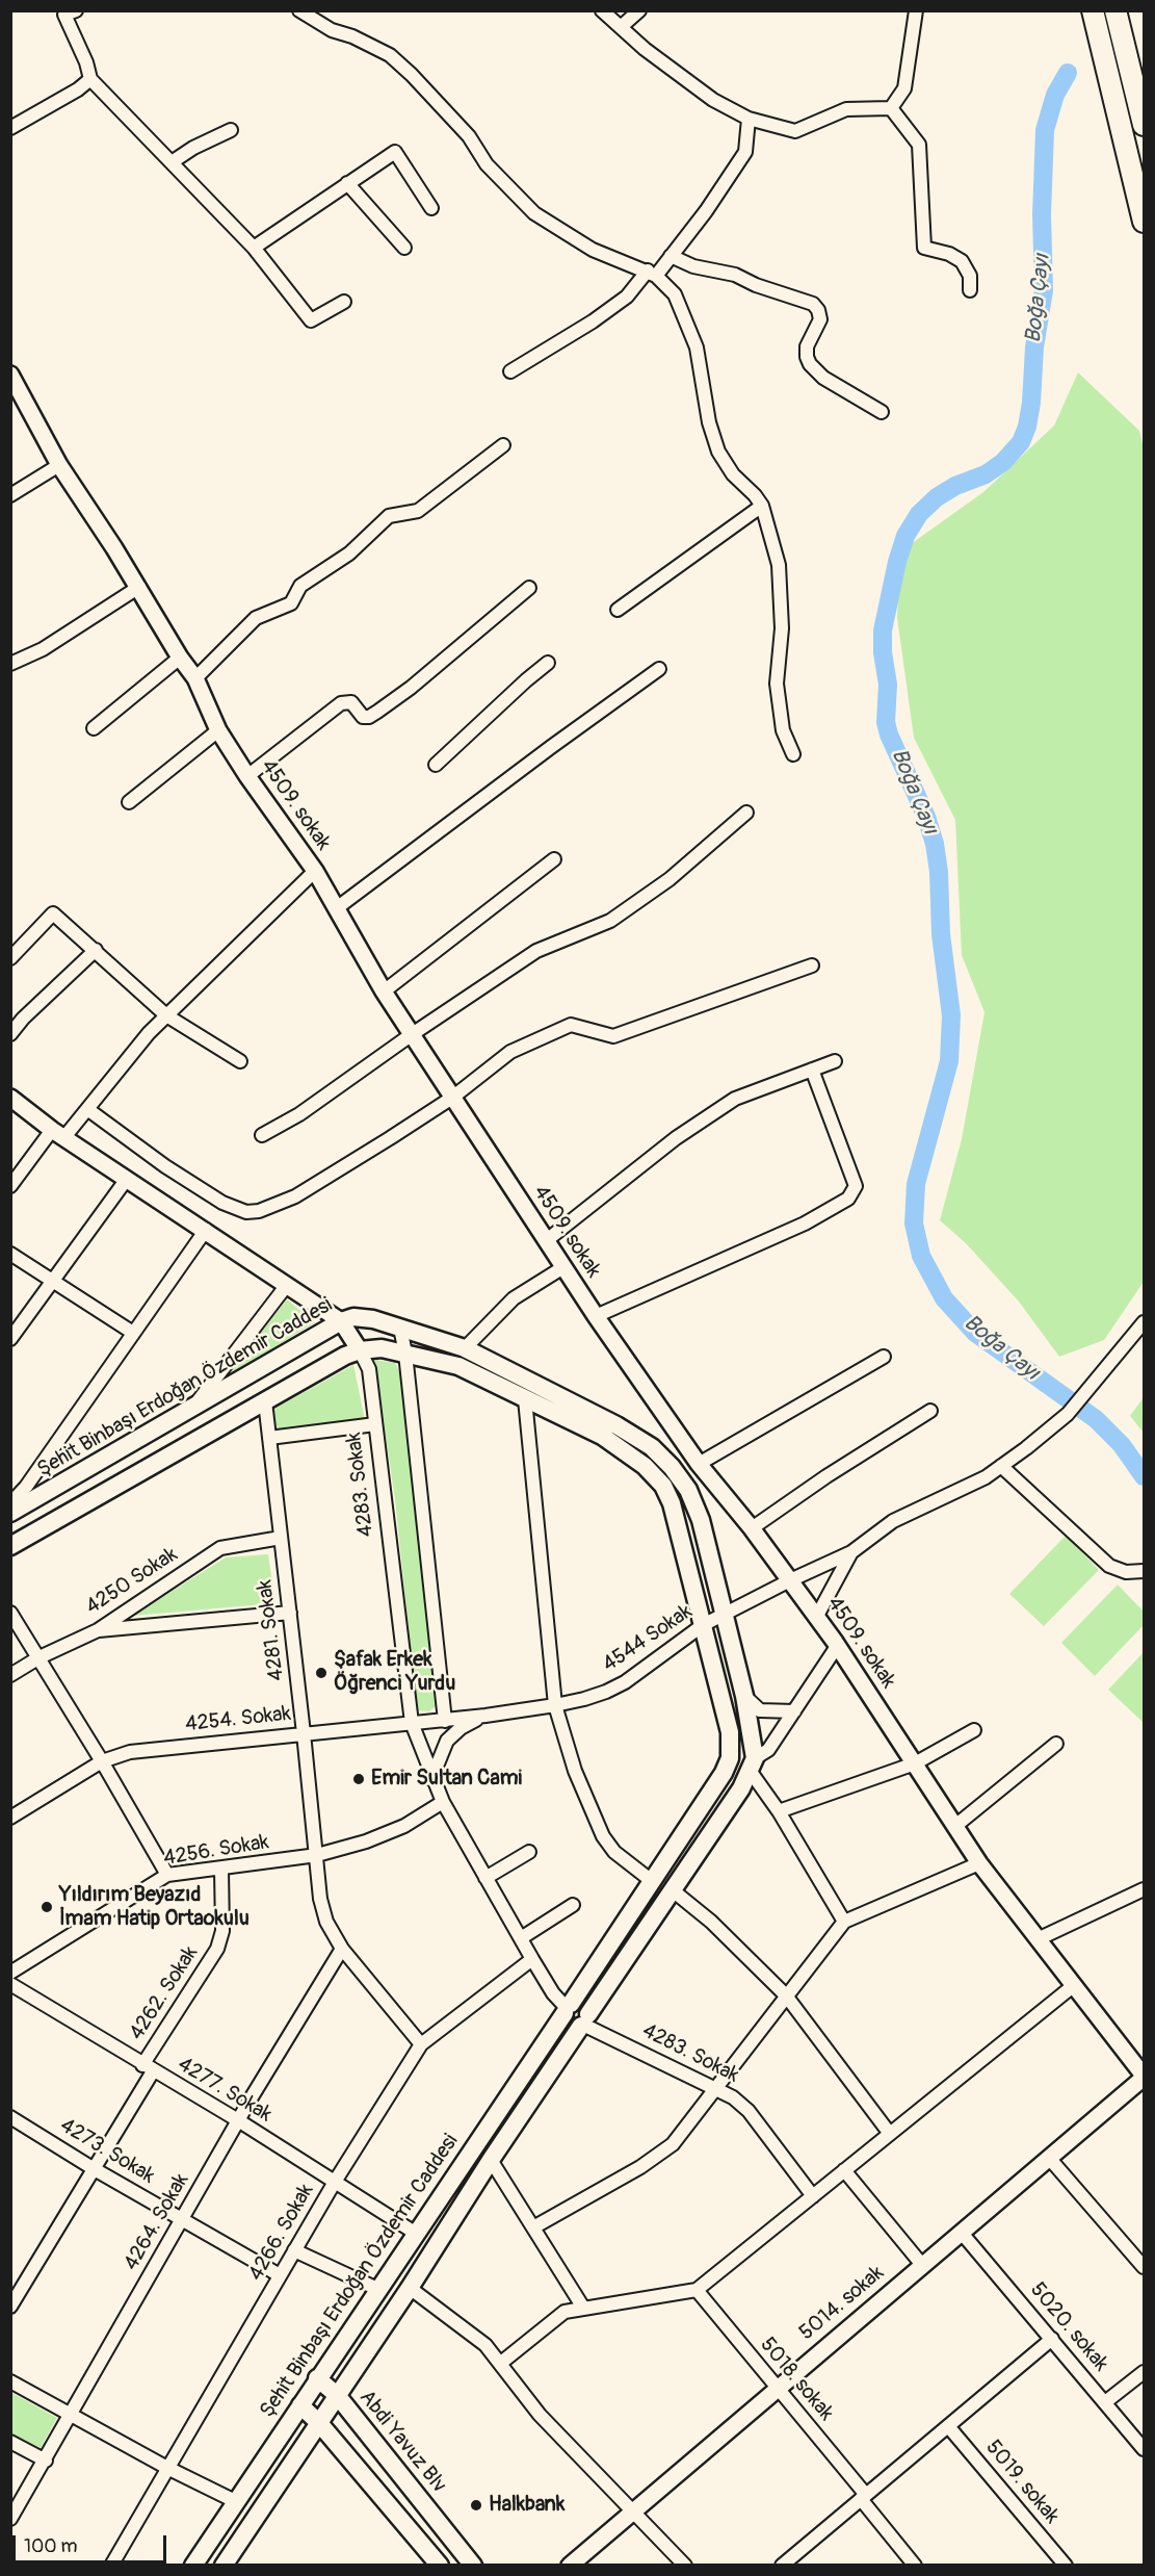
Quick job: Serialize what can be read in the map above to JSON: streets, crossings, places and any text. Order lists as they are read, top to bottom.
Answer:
{
  "streets": {
    "main road": ["Şehit Binbaşı Erdoğan Özdemir Caddesi", "Abdi Yavuz Blv"],
    "street": [
      "4509. sokak",
      "4283. Sokak",
      "4250 Sokak",
      "4281. Sokak",
      "4544 Sokak",
      "4254. Sokak",
      "4256. Sokak",
      "4262. Sokak",
      "4277. Sokak",
      "4273. Sokak",
      "4264. Sokak",
      "4266. Sokak",
      "5014. sokak",
      "5020. sokak",
      "5018. sokak",
      "5019. sokak"
    ]
  },
  "crossings": [
    ["4509. sokak", "4544 Sokak"],
    ["4509. sokak", "5014. sokak"],
    ["Şehit Binbaşı Erdoğan Özdemir Caddesi", "4283. Sokak"],
    ["Şehit Binbaşı Erdoğan Özdemir Caddesi", "4281. Sokak"],
    ["Şehit Binbaşı Erdoğan Özdemir Caddesi", "4544 Sokak"],
    ["Şehit Binbaşı Erdoğan Özdemir Caddesi", "4277. Sokak"],
    ["Şehit Binbaşı Erdoğan Özdemir Caddesi", "Abdi Yavuz Blv"],
    ["4283. Sokak", "4254. Sokak"],
    ["4283. Sokak", "4256. Sokak"],
    ["4283. Sokak", "4266. Sokak"],
    ["4250 Sokak", "4281. Sokak"],
    ["4281. Sokak", "4254. Sokak"],
    ["4281. Sokak", "4256. Sokak"],
    ["4281. Sokak", "4264. Sokak"],
    ["4281. Sokak", "4266. Sokak"],
    ["4544 Sokak", "4254. Sokak"],
    ["4256. Sokak", "4262. Sokak"],
    ["4262. Sokak", "4277. Sokak"],
    ["4262. Sokak", "4273. Sokak"],
    ["4277. Sokak", "4264. Sokak"],
    ["4277. Sokak", "4266. Sokak"],
    ["4273. Sokak", "4264. Sokak"],
    ["4273. Sokak", "4266. Sokak"],
    ["5014. sokak", "5020. sokak"],
    ["5014. sokak", "5018. sokak"]
  ],
  "water": ["Boğa Çayı"],
  "places": [
    "Şafak Erkek Öğrenci Yurdu",
    "Emir Sultan Cami",
    "Yıldırım Beyazıd İmam Hatip Ortaokulu",
    "Halkbank"
  ],
  "scale_bar": "100 m"
}
